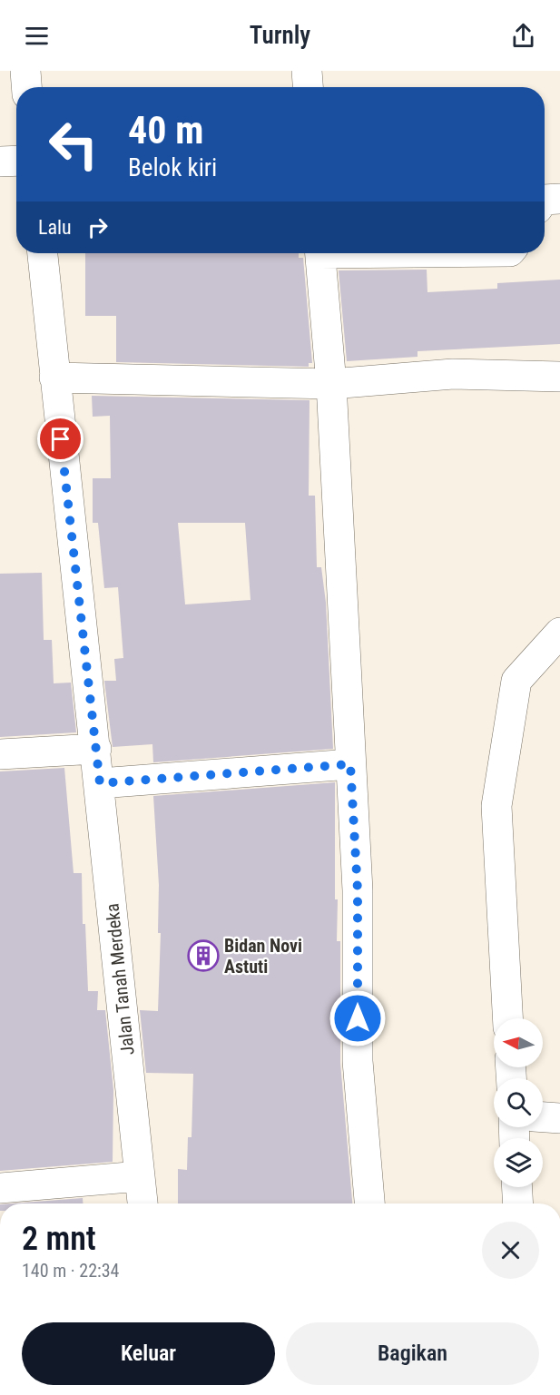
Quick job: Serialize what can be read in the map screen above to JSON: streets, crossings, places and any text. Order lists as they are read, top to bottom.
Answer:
{
  "streets": {
    "street": ["Jalan Tanah Merdeka"]
  },
  "places": {
    "building": ["Bidan Novi Astuti"]
  },
  "north": "left",
  "page": {
    "header": "Turnly",
    "turn": ["40 m", "Belok kiri"],
    "then": "Lalu",
    "heading": ["2 mnt", "140 m · 22:34"],
    "buttons": ["Keluar", "Bagikan"]
  }
}
